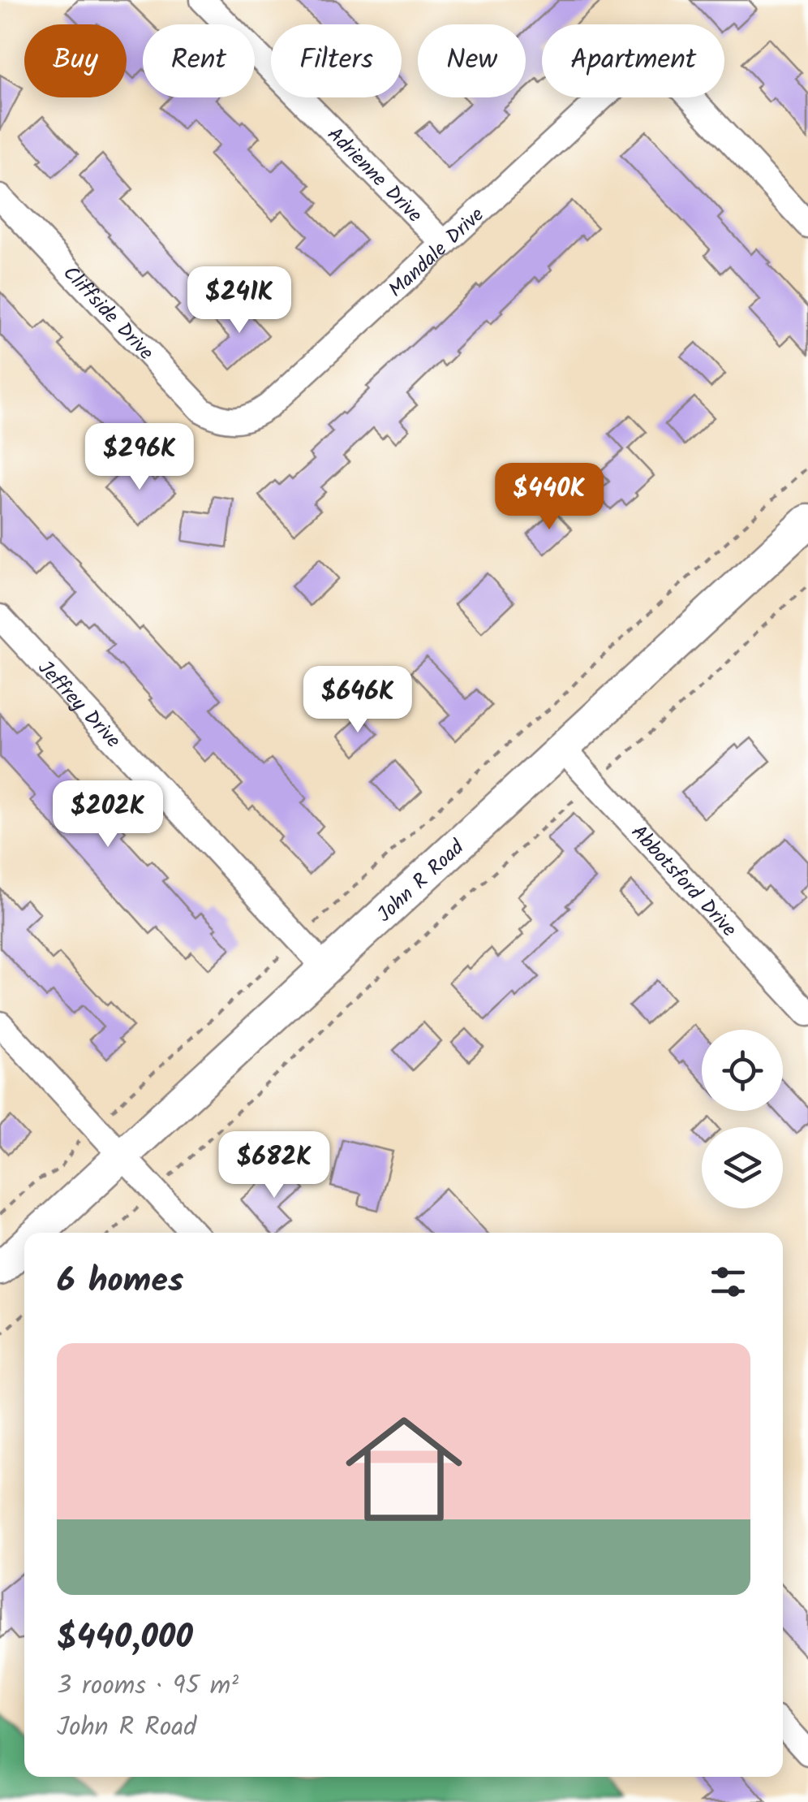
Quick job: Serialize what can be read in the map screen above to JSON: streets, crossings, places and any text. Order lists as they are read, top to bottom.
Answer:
{
  "streets": {
    "main road": ["John R Road"],
    "street": [
      "Adrienne Drive",
      "Mandale Drive",
      "Cliffside Drive",
      "Jeffrey Drive",
      "Abbotsford Drive"
    ]
  },
  "crossings": [
    ["Adrienne Drive", "Mandale Drive"],
    ["Mandale Drive", "Cliffside Drive"],
    ["Jeffrey Drive", "John R Road"],
    ["John R Road", "Abbotsford Drive"]
  ],
  "page": {
    "chip": [
      "Buy",
      "Rent",
      "Filters",
      "New",
      "Apartment"
    ],
    "price": [
      "$241K",
      "$296K",
      "$440K",
      "$646K",
      "$202K",
      "$682K"
    ],
    "heading": "6 homes",
    "list": [
      {
        "name": "$440,000",
        "note": "3 rooms · 95 m² · John R Road"
      }
    ]
  }
}
